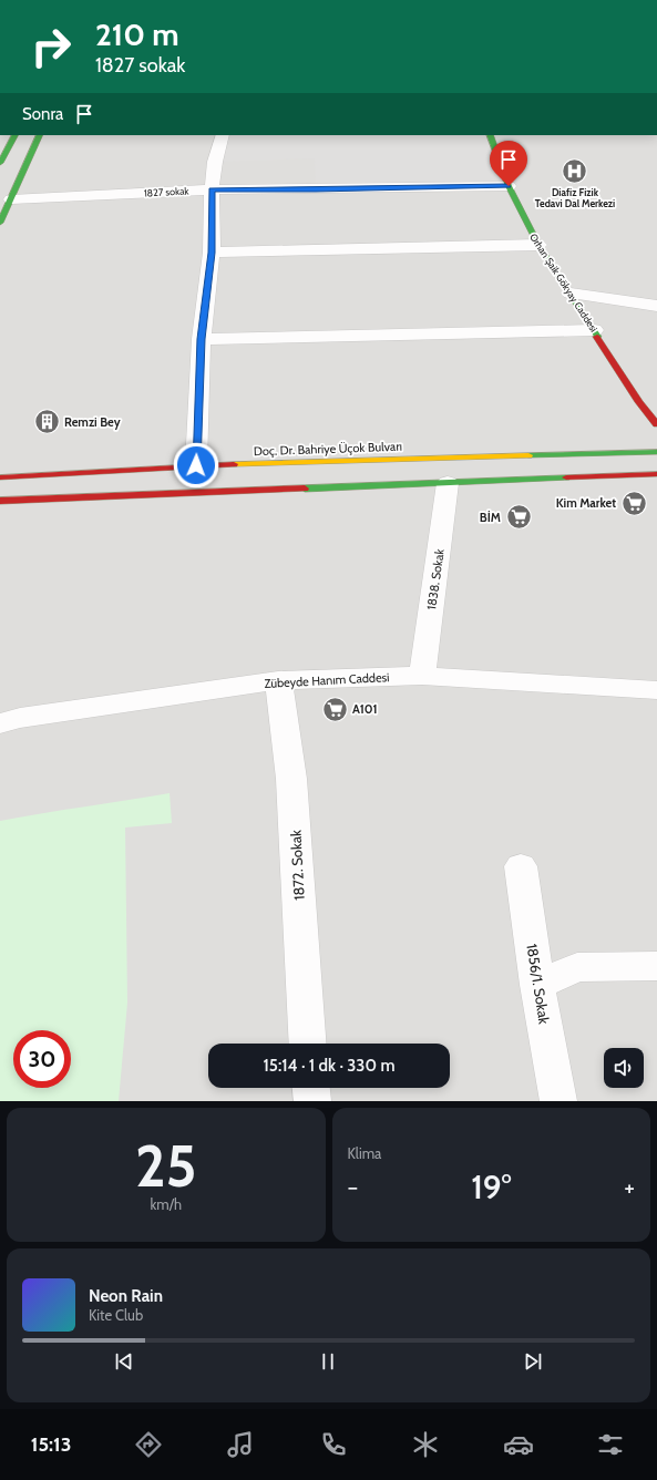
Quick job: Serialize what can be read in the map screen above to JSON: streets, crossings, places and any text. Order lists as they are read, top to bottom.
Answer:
{
  "streets": {
    "main road": ["Orhan Şaik Gökyay Caddesi", "Doç. Dr. Bahriye Üçok Bulvarı"],
    "street": [
      "1827 sokak",
      "1838. Sokak",
      "Zübeyde Hanım Caddesi",
      "1872. Sokak",
      "1856/1. Sokak"
    ]
  },
  "crossings": [
    ["1827 sokak", "Orhan Şaik Gökyay Caddesi"],
    ["1838. Sokak", "Zübeyde Hanım Caddesi"],
    ["Zübeyde Hanım Caddesi", "1872. Sokak"]
  ],
  "places": {
    "hospital": ["Diafiz Fizik Tedavi Dal Merkezi"],
    "building": ["Remzi Bey"],
    "supermarket": ["Kim Market", "BİM", "A101"]
  },
  "page": {
    "turn": ["210 m", "1827 sokak"],
    "then": "Sonra",
    "limit": "30",
    "trip": "15:14 · 1 dk · 330 m",
    "tile": [
      ["25", "km/h"],
      "Klima"
    ],
    "heat": ["−", "19°", "+"],
    "song": ["Neon Rain", "Kite Club"],
    "tabs": "15:13"
  }
}
